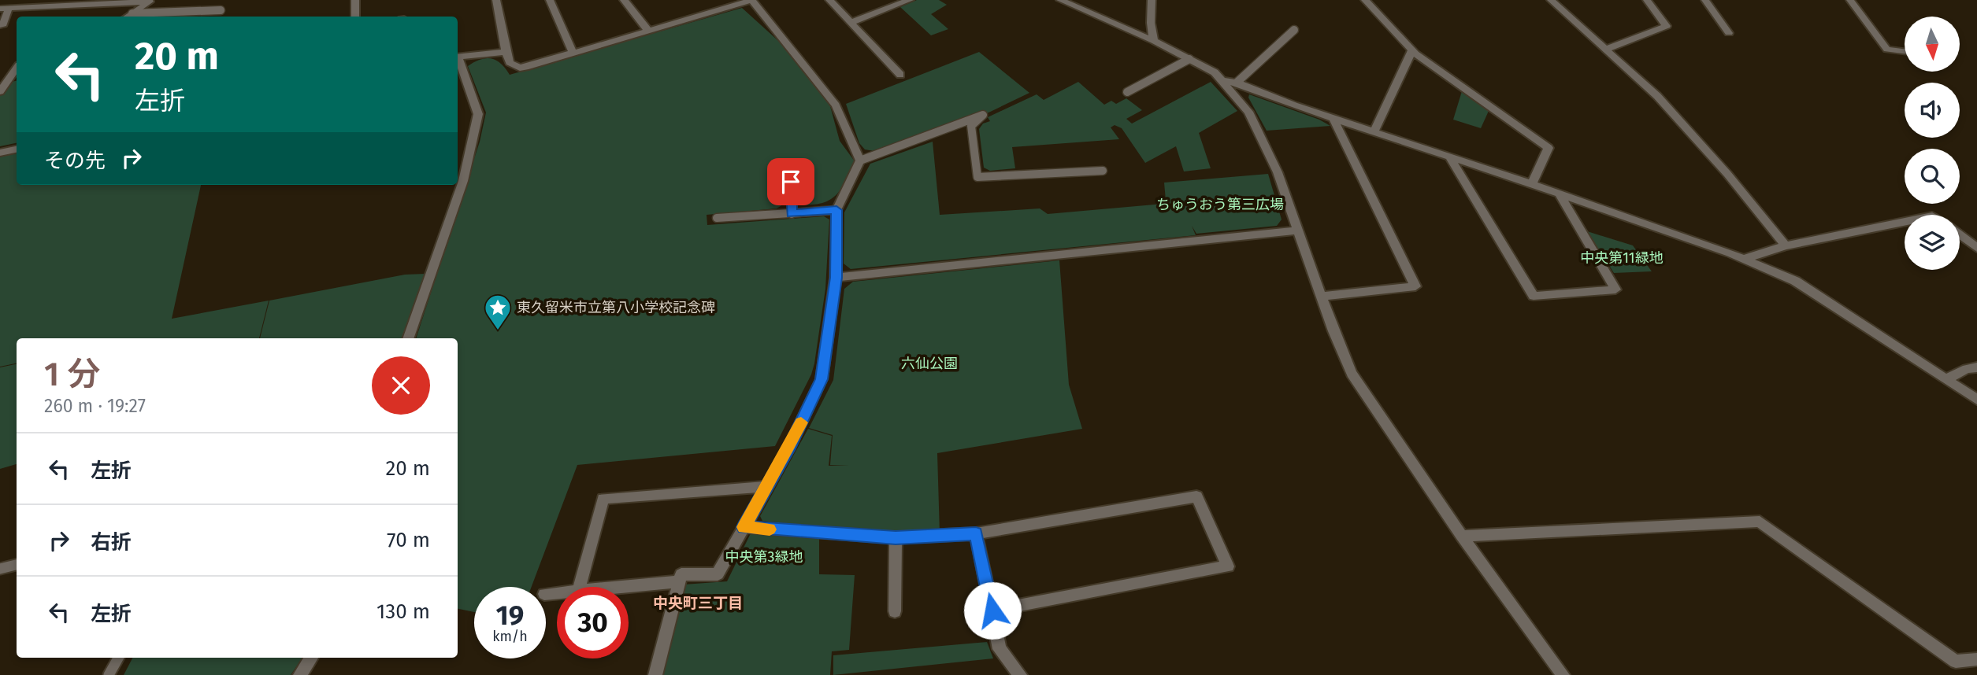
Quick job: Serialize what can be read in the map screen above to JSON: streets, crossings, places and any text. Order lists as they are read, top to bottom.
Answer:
{
  "districts": ["中央町三丁目"],
  "parks": [
    "ちゅうおう第三広場",
    "中央第11緑地",
    "六仙公園",
    "中央第3緑地"
  ],
  "places": {
    "place": ["東久留米市立第八小学校記念碑"]
  },
  "north": "bottom",
  "page": {
    "turn": ["20 m", "左折"],
    "then": "その先",
    "heading": ["1 分", "260 m · 19:27"],
    "list": [
      {
        "name": "左折",
        "value": "20 m"
      },
      {
        "name": "右折",
        "value": "70 m"
      },
      {
        "name": "左折",
        "value": "130 m"
      }
    ],
    "speed": "19 km/h",
    "limit": "30"
  }
}
